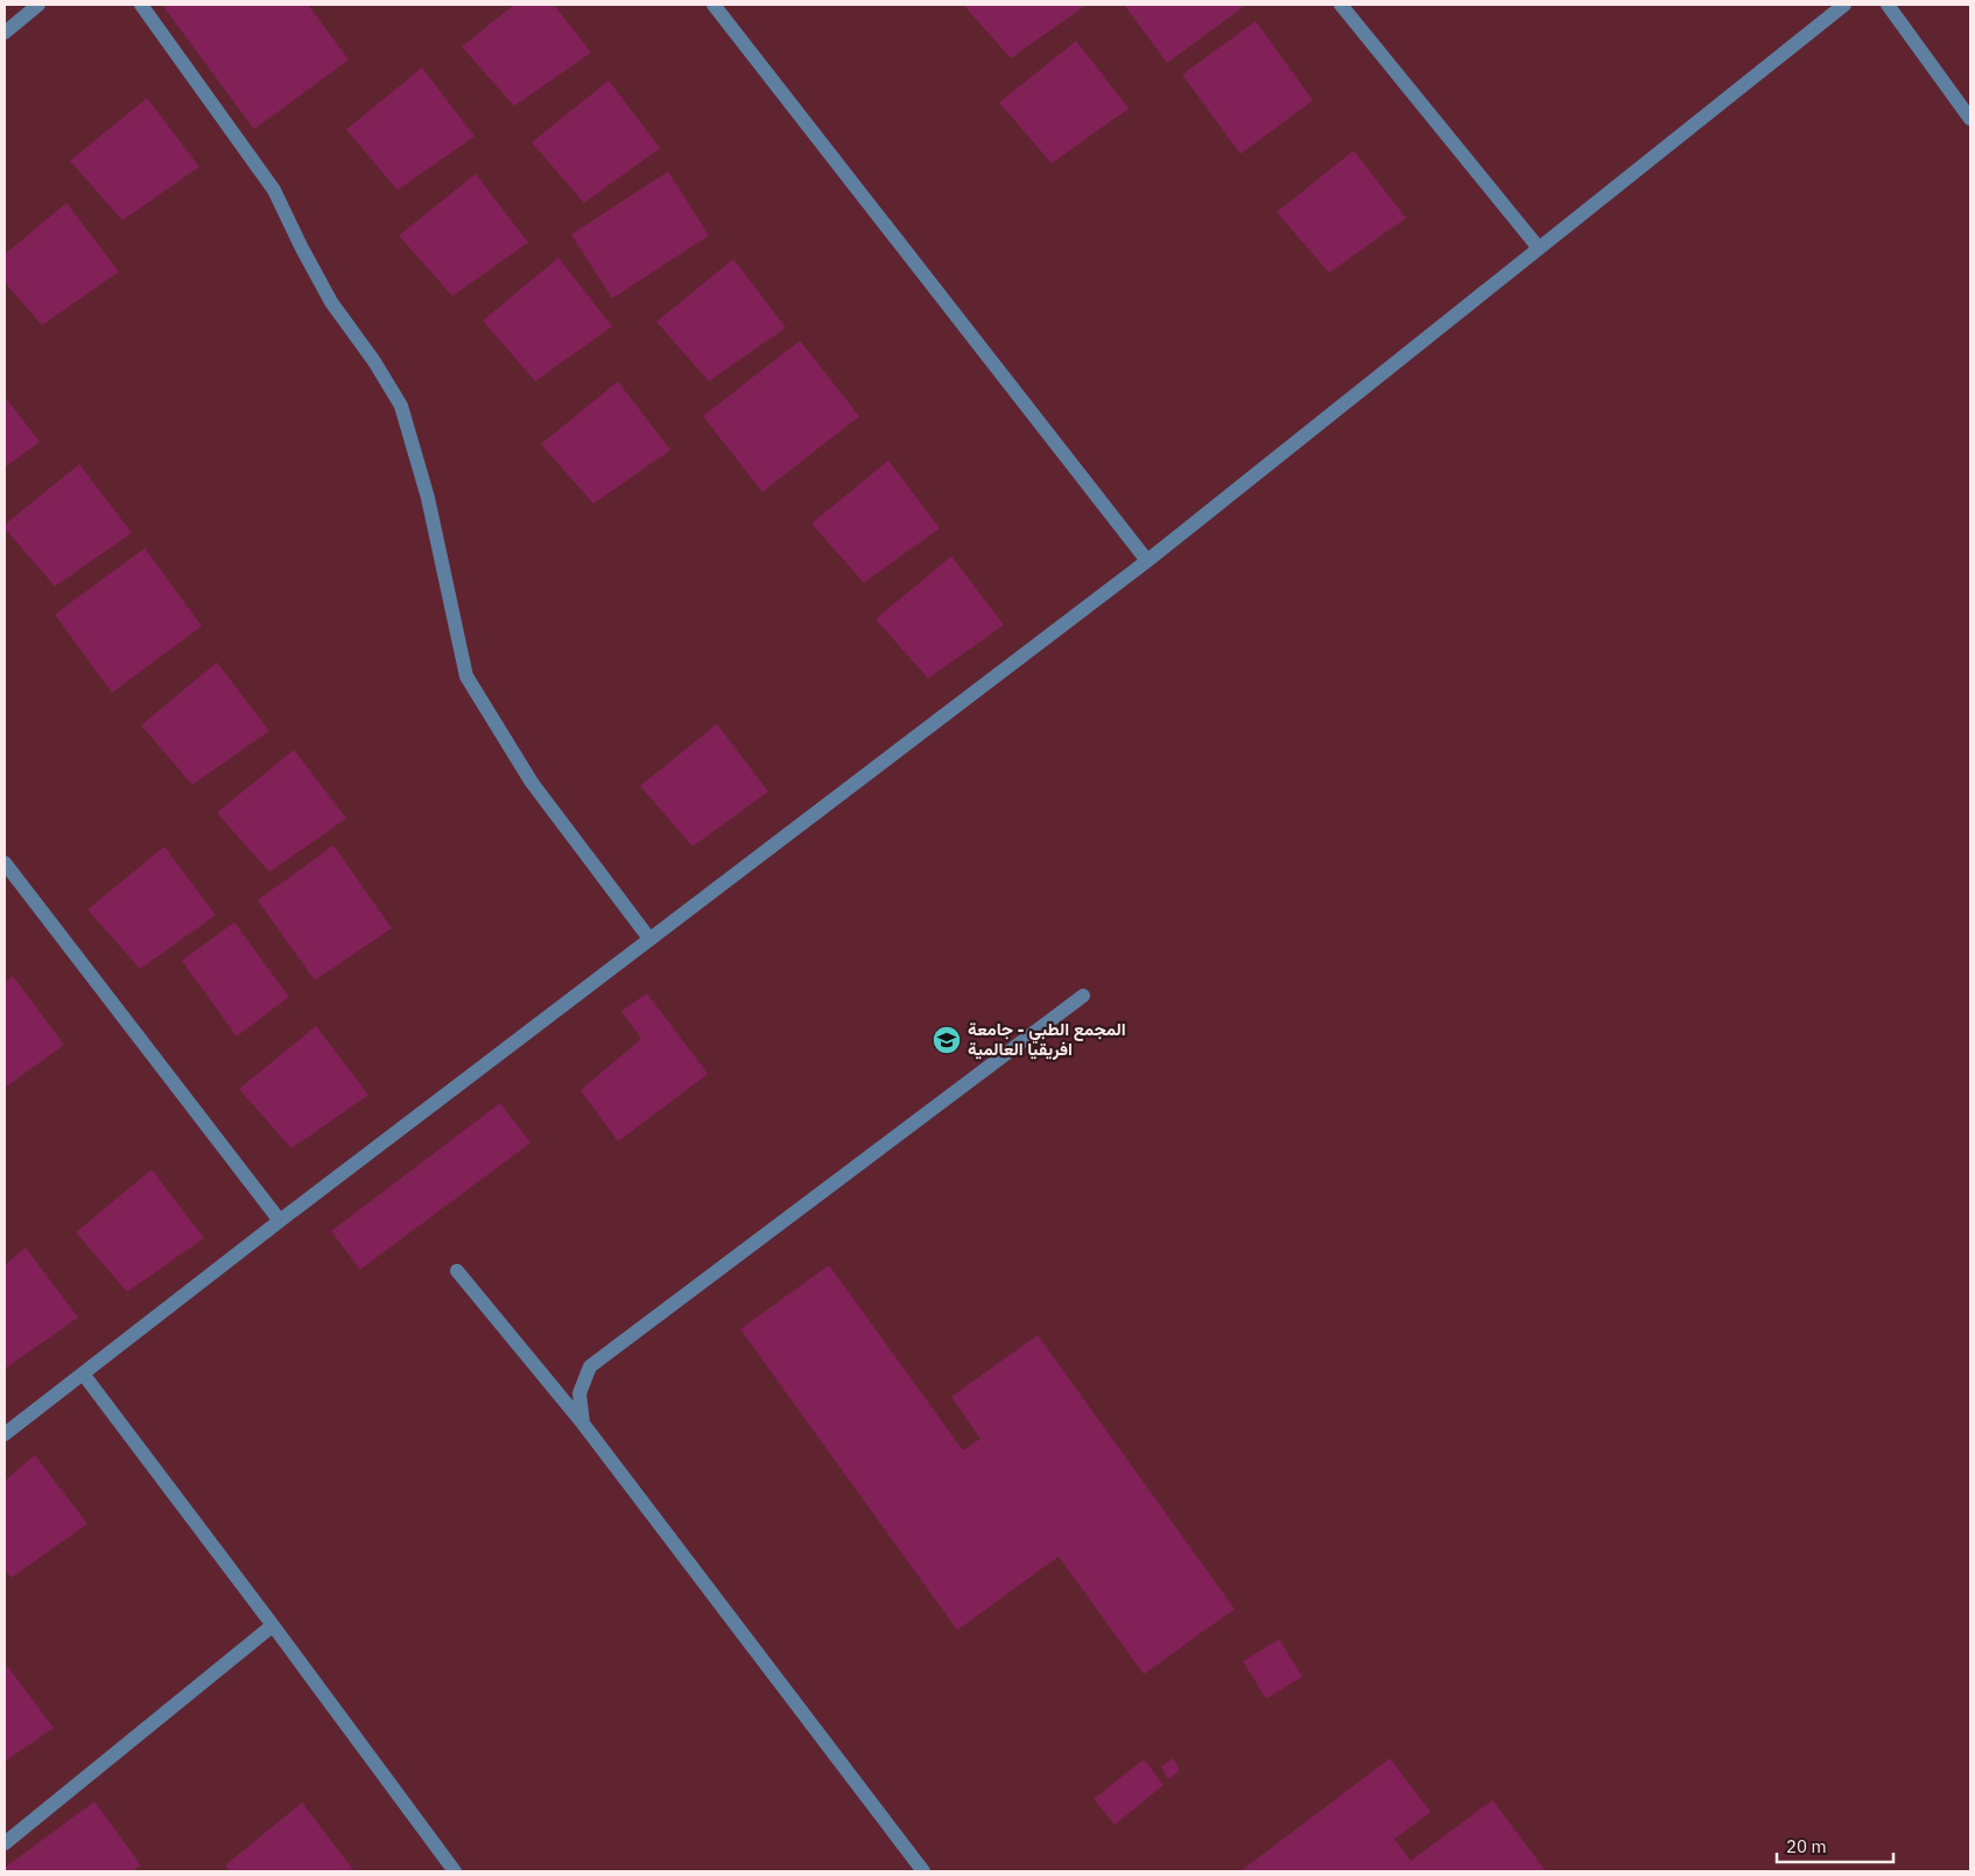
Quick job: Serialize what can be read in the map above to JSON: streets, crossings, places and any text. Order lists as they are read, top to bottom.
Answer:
{
  "places": {
    "school or university": ["المجمع الطبي - جامعة افريقيا العالمية"]
  },
  "scale_bar": "20 m"
}
